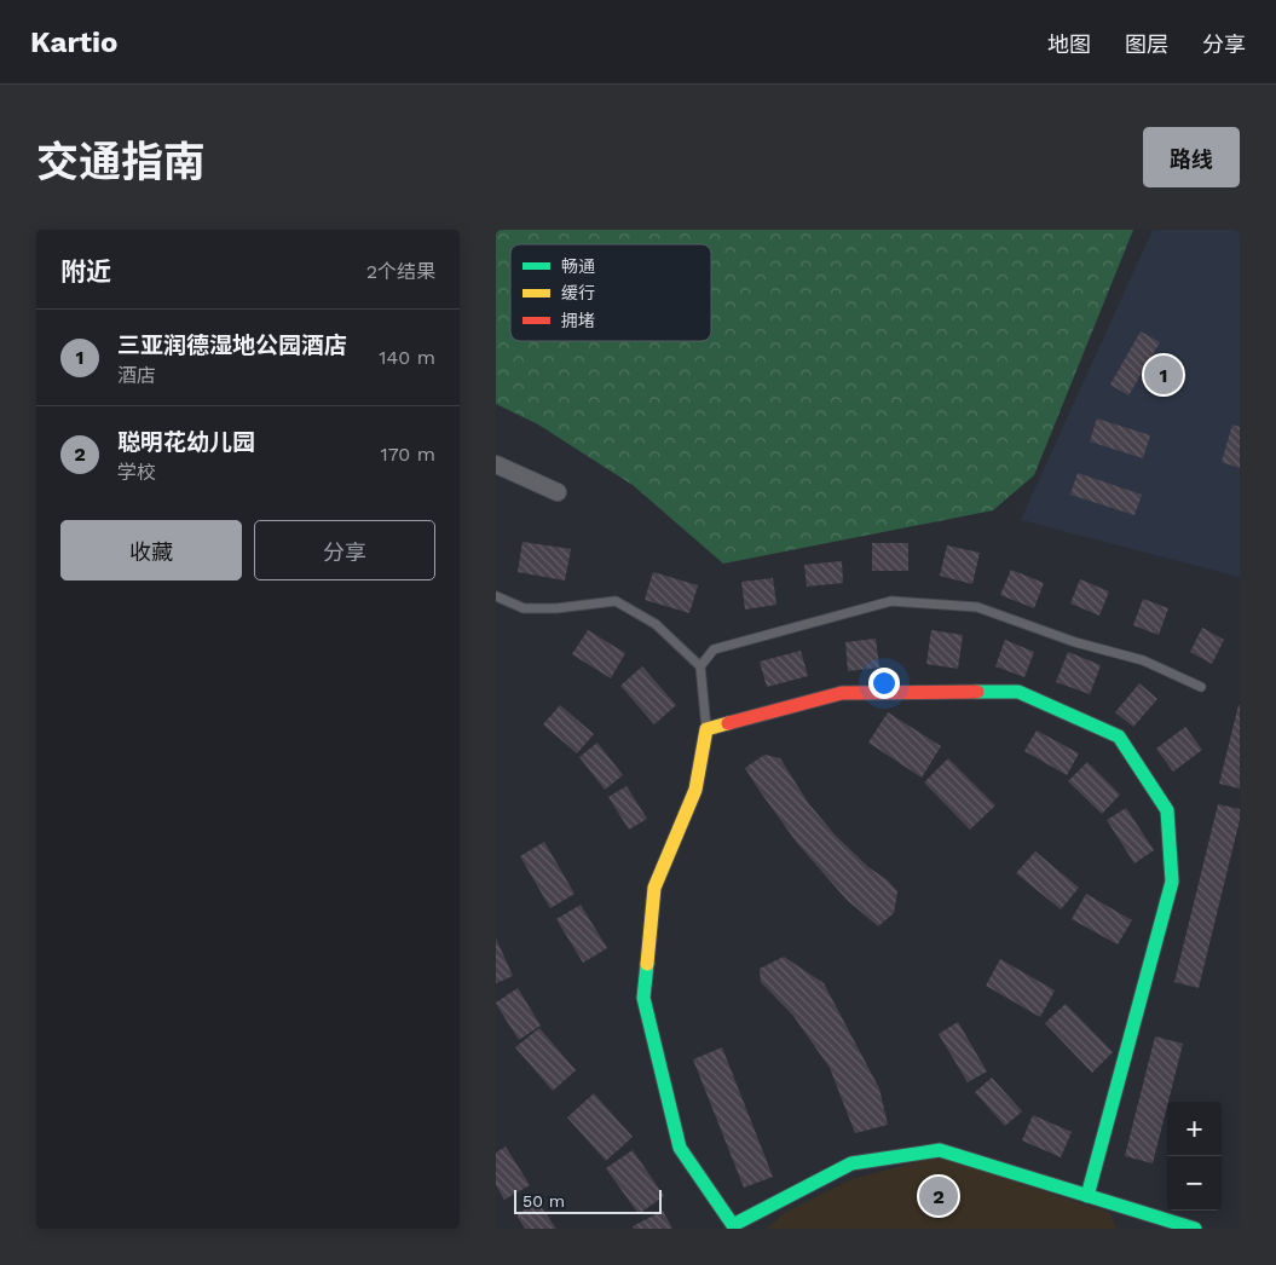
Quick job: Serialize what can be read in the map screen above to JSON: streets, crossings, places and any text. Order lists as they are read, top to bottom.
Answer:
{
  "legend": ["畅通", "缓行", "拥堵"],
  "scale_bar": "50 m",
  "page": {
    "header": "Kartio",
    "nav": ["地图", "图层", "分享"],
    "title": "交通指南",
    "buttons": [
      "路线",
      ["收藏", "分享"]
    ],
    "heading": ["附近", "2个结果"],
    "list": [
      {
        "mark": "1",
        "name": "三亚润德湿地公园酒店",
        "note": "酒店",
        "value": "140 m"
      },
      {
        "mark": "2",
        "name": "聪明花幼儿园",
        "note": "学校",
        "value": "170 m"
      }
    ],
    "pins": ["1", "2"],
    "map_buttons": ["+", "−"],
    "scale": "50 m"
  }
}
